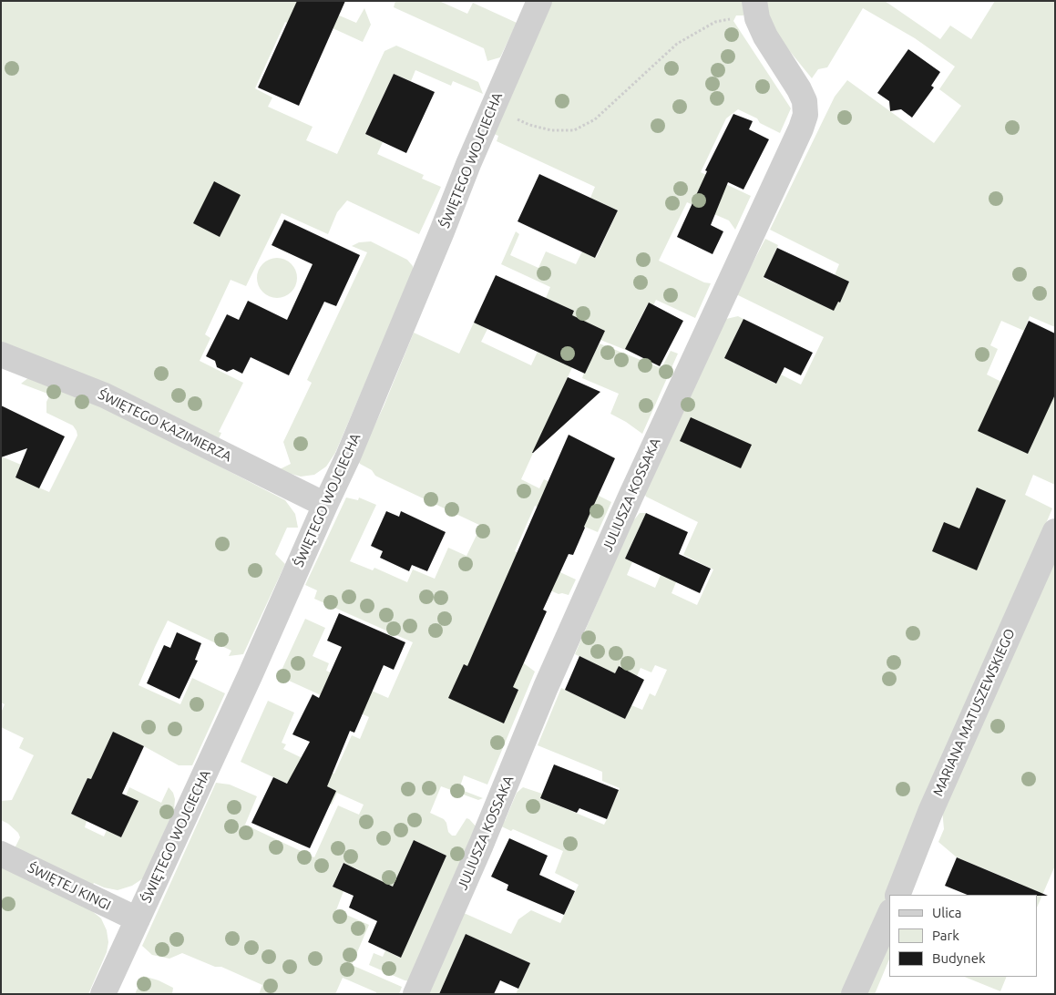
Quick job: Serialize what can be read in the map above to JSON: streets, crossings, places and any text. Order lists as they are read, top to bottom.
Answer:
{
  "streets": {
    "street": [
      "ŚWIĘTEGO WOJCIECHA",
      "ŚWIĘTEGO KAZIMIERZA",
      "JULIUSZA KOSSAKA",
      "MARIANA MATUSZEWSKIEGO",
      "ŚWIĘTEJ KINGI"
    ]
  },
  "crossings": [
    ["ŚWIĘTEGO WOJCIECHA", "ŚWIĘTEGO KAZIMIERZA"],
    ["ŚWIĘTEGO WOJCIECHA", "ŚWIĘTEJ KINGI"]
  ],
  "legend": ["Ulica", "Park", "Budynek"]
}
